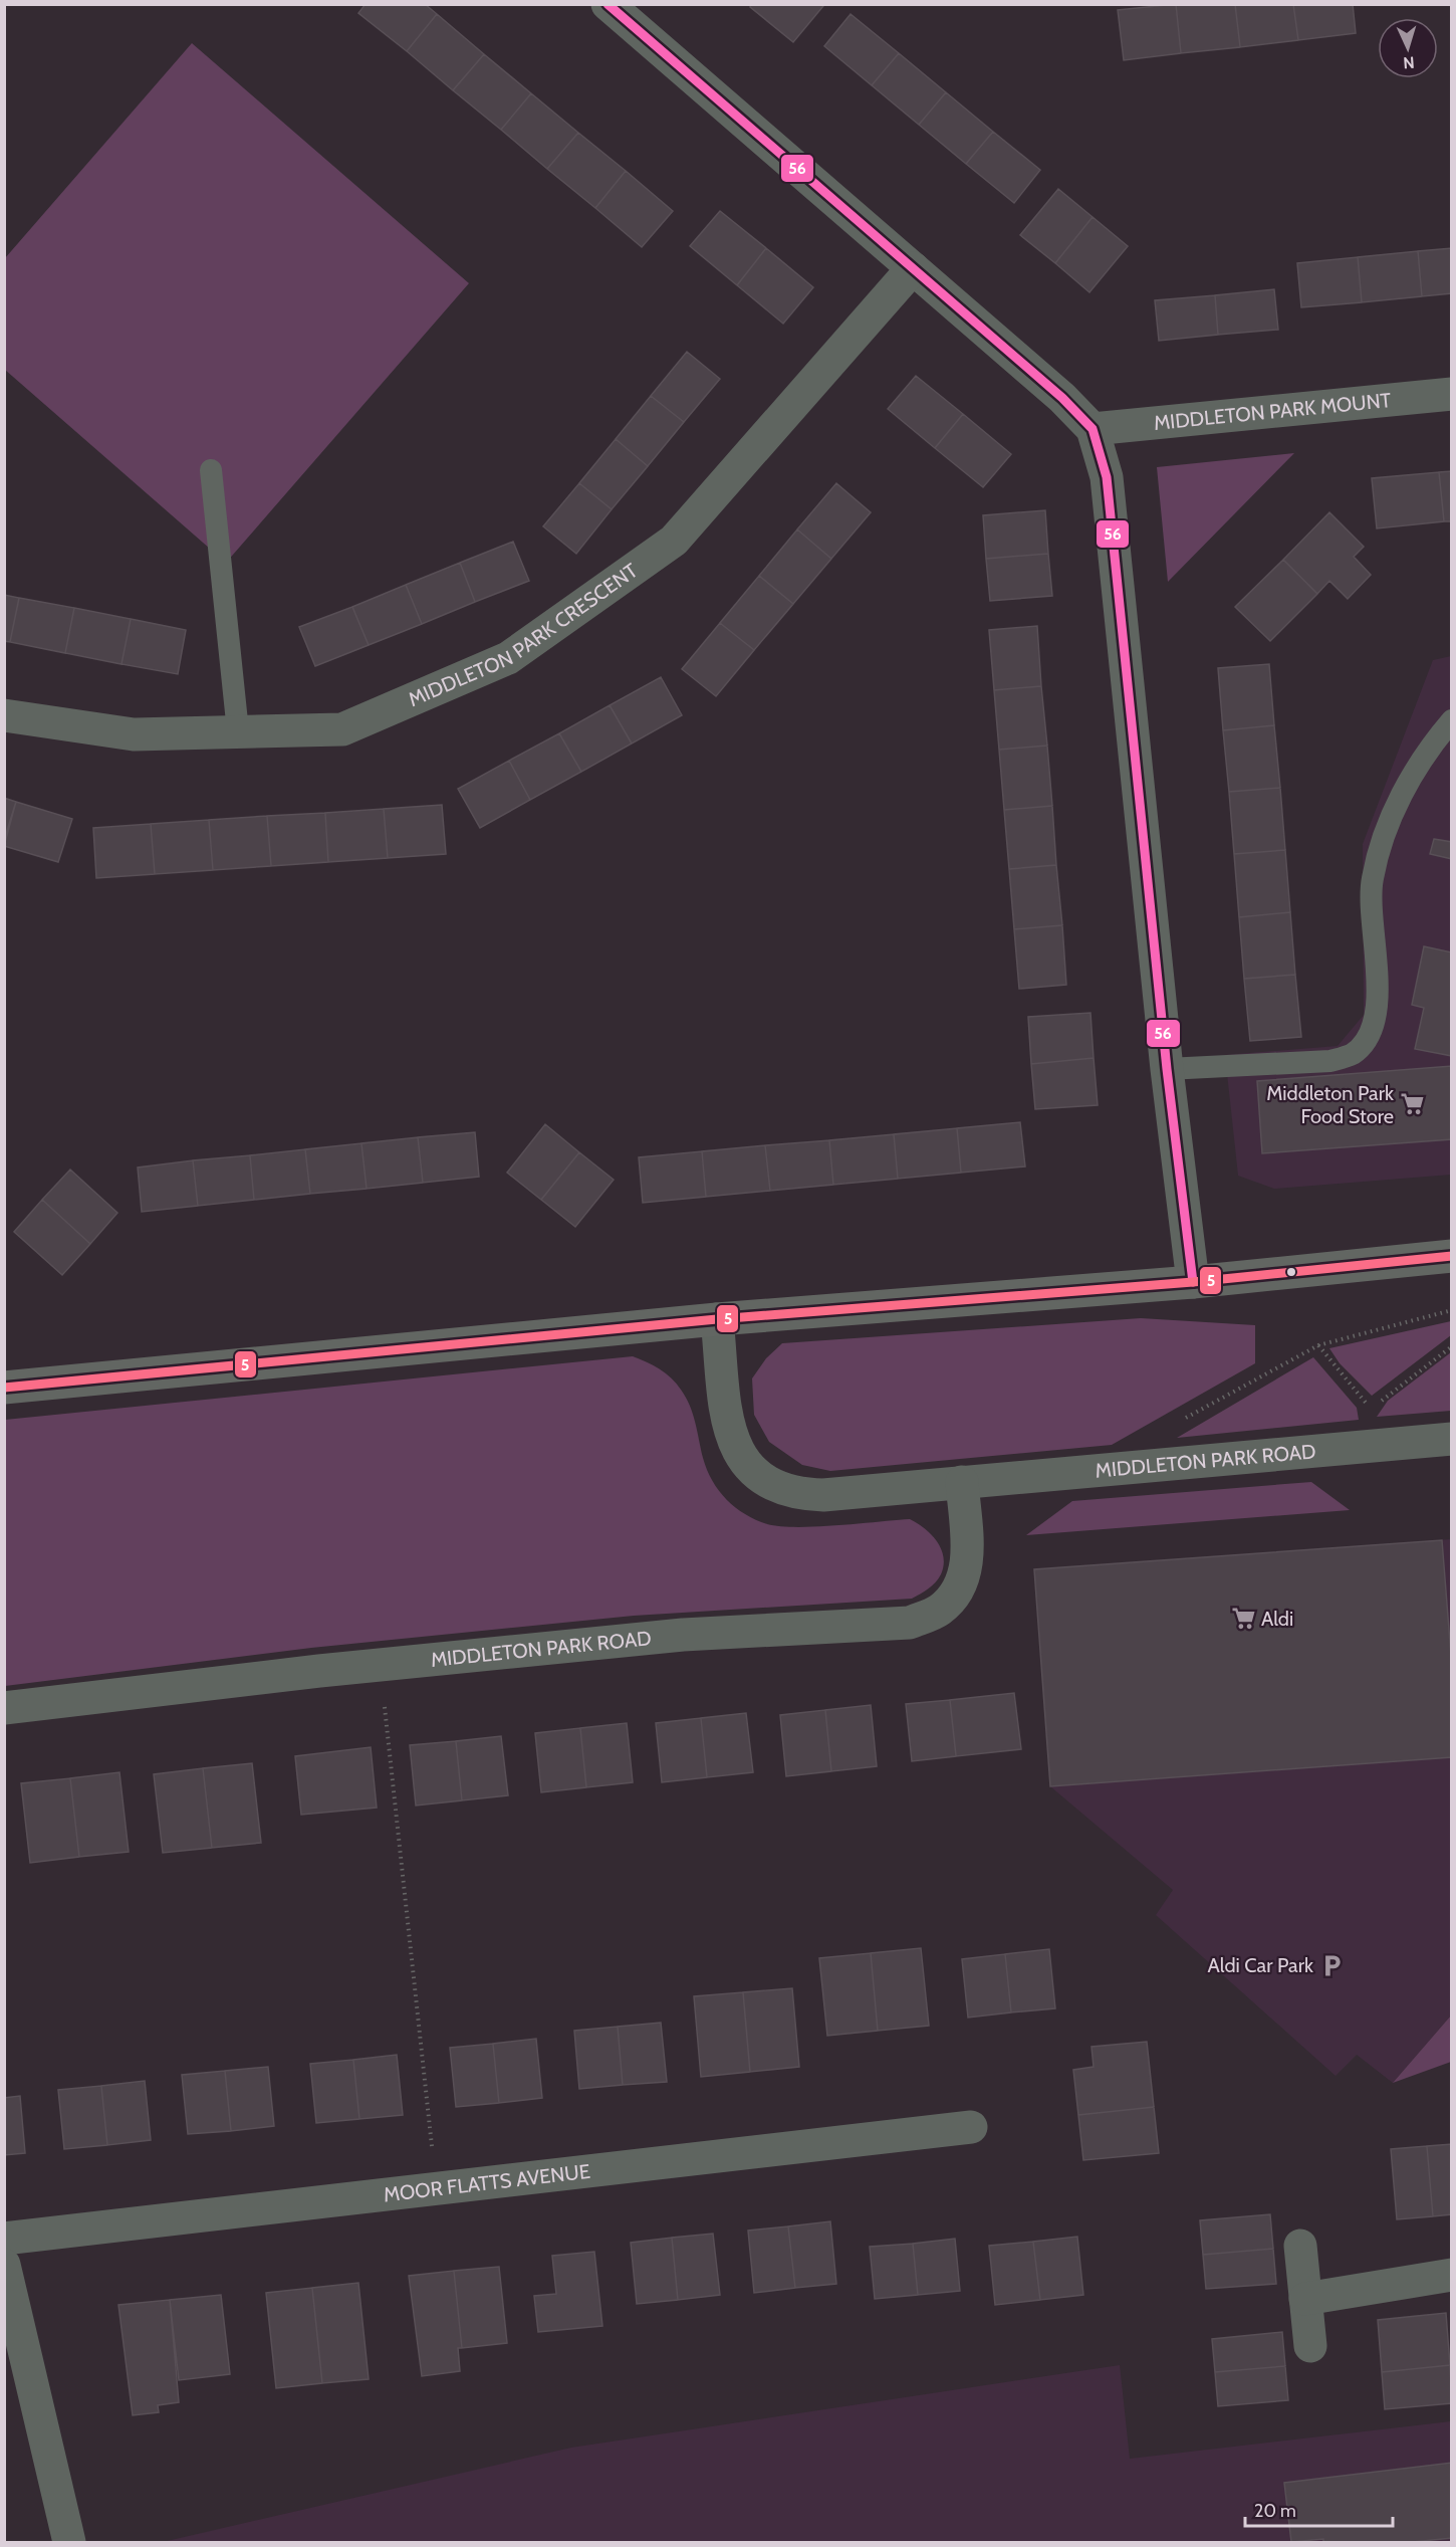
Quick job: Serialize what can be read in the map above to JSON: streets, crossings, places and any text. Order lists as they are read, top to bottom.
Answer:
{
  "streets": {
    "street": [
      "MIDDLETON PARK MOUNT",
      "MIDDLETON PARK CRESCENT",
      "MIDDLETON PARK ROAD",
      "MOOR FLATTS AVENUE"
    ]
  },
  "places": {
    "supermarket": ["Middleton Park Food Store", "Aldi"],
    "parking": ["Aldi Car Park"]
  },
  "lines": ["transit line 56", "transit line 5"],
  "scale_bar": "20 m",
  "north": "bottom"
}
